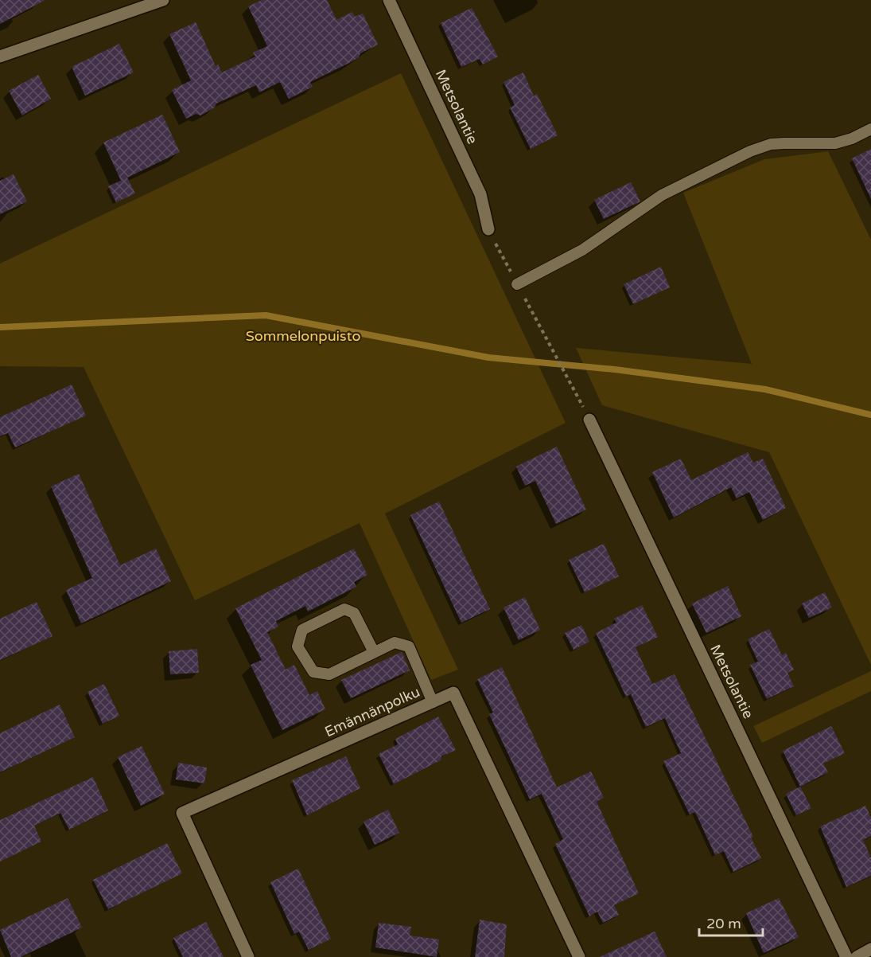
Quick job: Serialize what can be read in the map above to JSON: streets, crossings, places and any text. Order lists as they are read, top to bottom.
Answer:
{
  "streets": {
    "street": ["Metsolantie", "Emännänpolku"]
  },
  "parks": ["Sommelonpuisto"],
  "scale_bar": "20 m"
}
